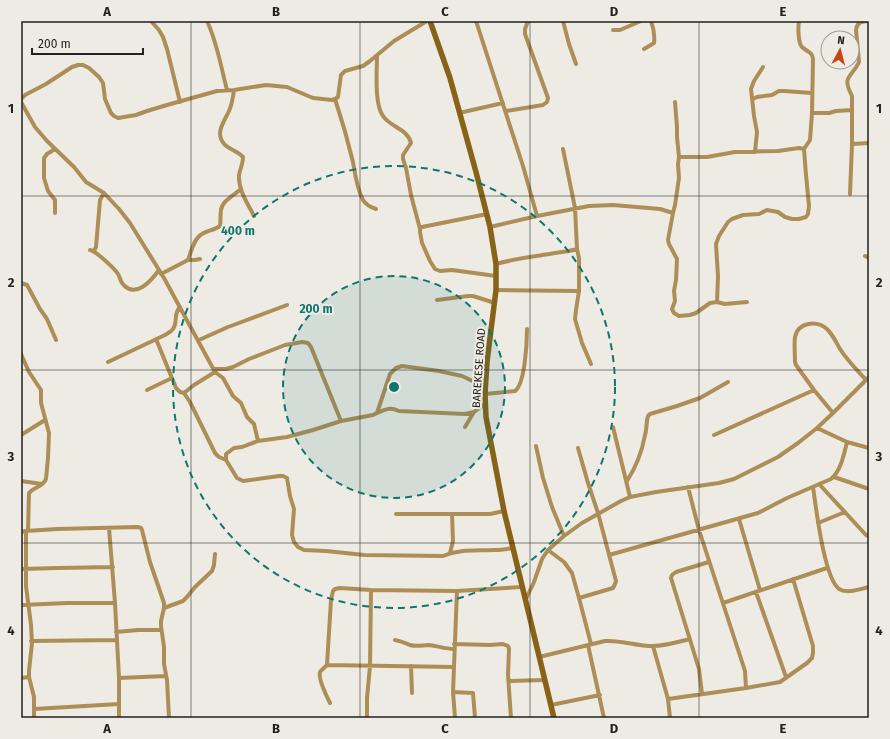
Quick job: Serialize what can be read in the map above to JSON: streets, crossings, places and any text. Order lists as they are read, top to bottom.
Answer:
{
  "streets": {
    "main road": ["BAREKESE ROAD"]
  },
  "scale_bar": "200 m",
  "north": "top",
  "grid": {
    "columns": [
      "A",
      "B",
      "C",
      "D",
      "E"
    ],
    "rows": [
      "1",
      "2",
      "3",
      "4"
    ]
  },
  "rings": ["400 m", "200 m"]
}
